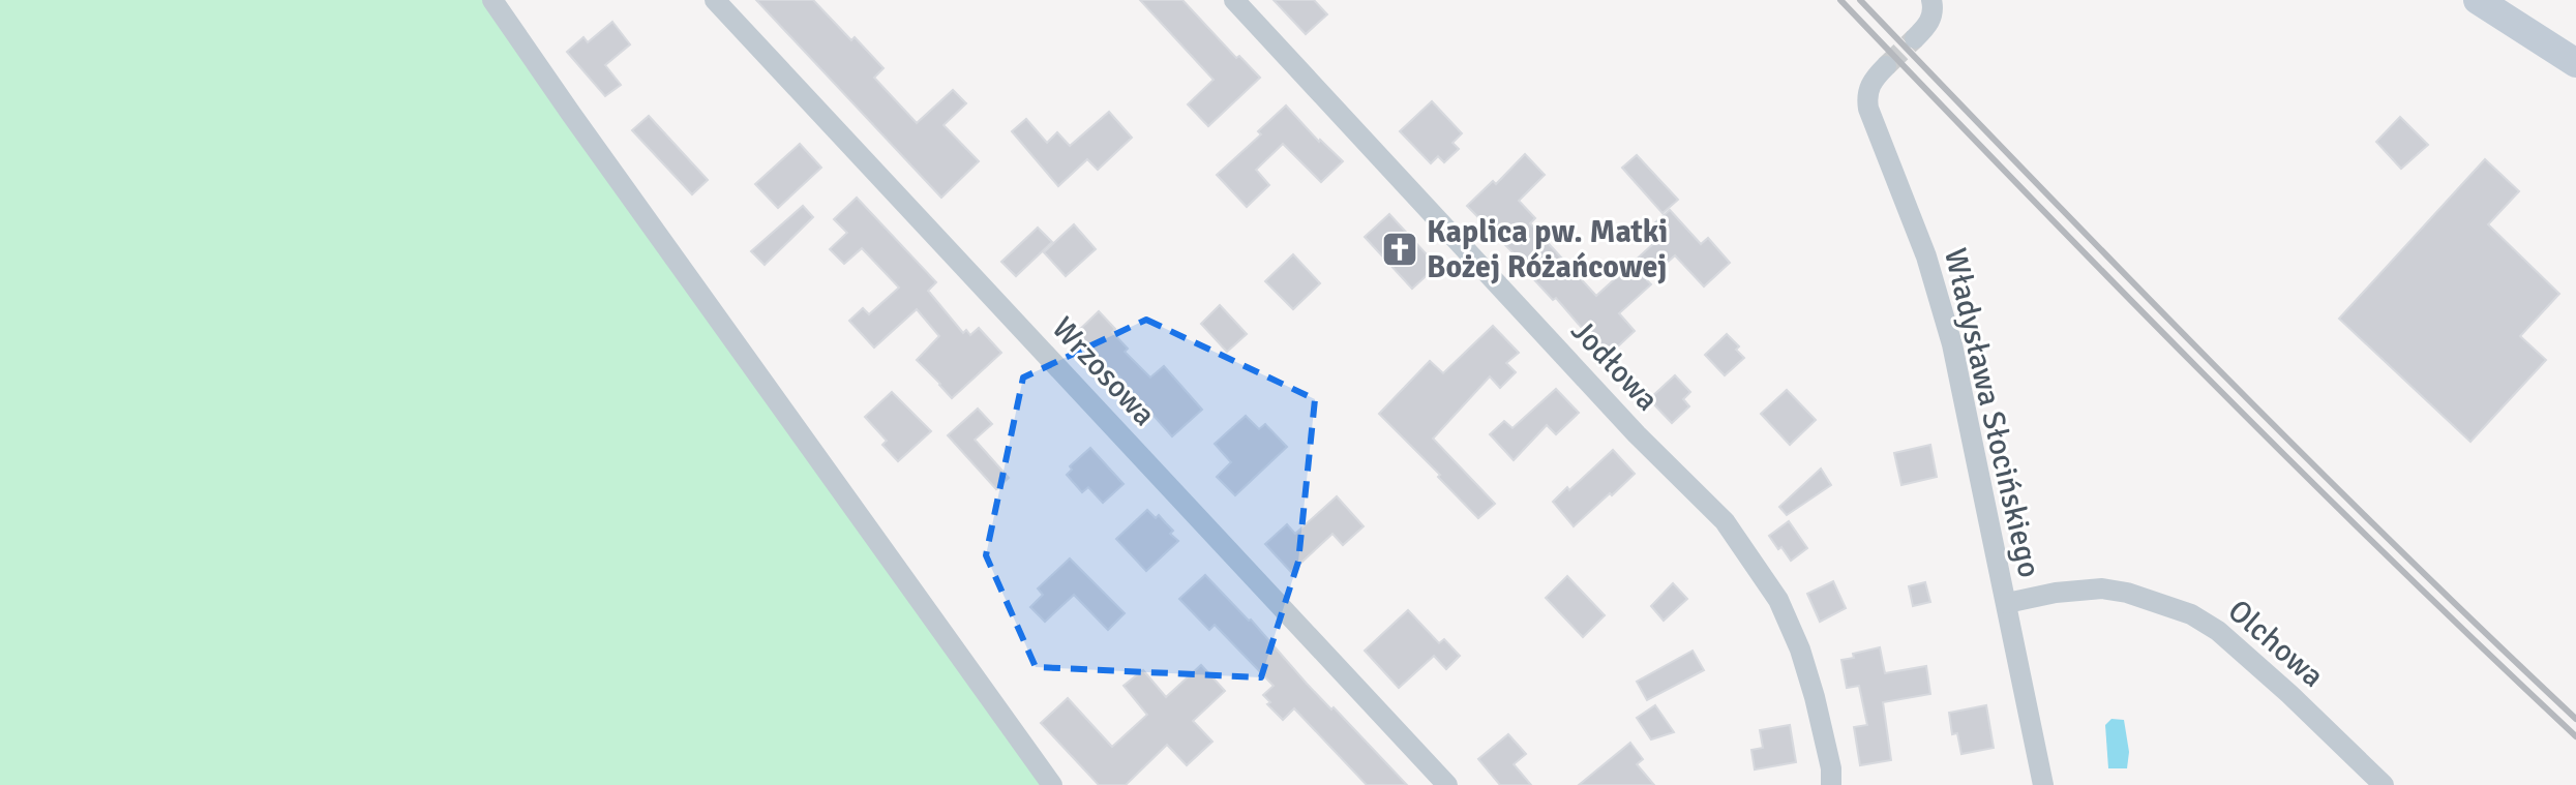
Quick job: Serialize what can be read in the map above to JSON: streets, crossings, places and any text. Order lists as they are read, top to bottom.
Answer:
{
  "streets": {
    "street": [
      "Jodłowa",
      "Wrzosowa",
      "Władysława Słocińskiego",
      "Olchowa"
    ]
  },
  "crossings": [
    ["Władysława Słocińskiego", "Olchowa"]
  ],
  "places": {
    "church": ["Kaplica pw. Matki Bożej Różańcowej"]
  }
}
